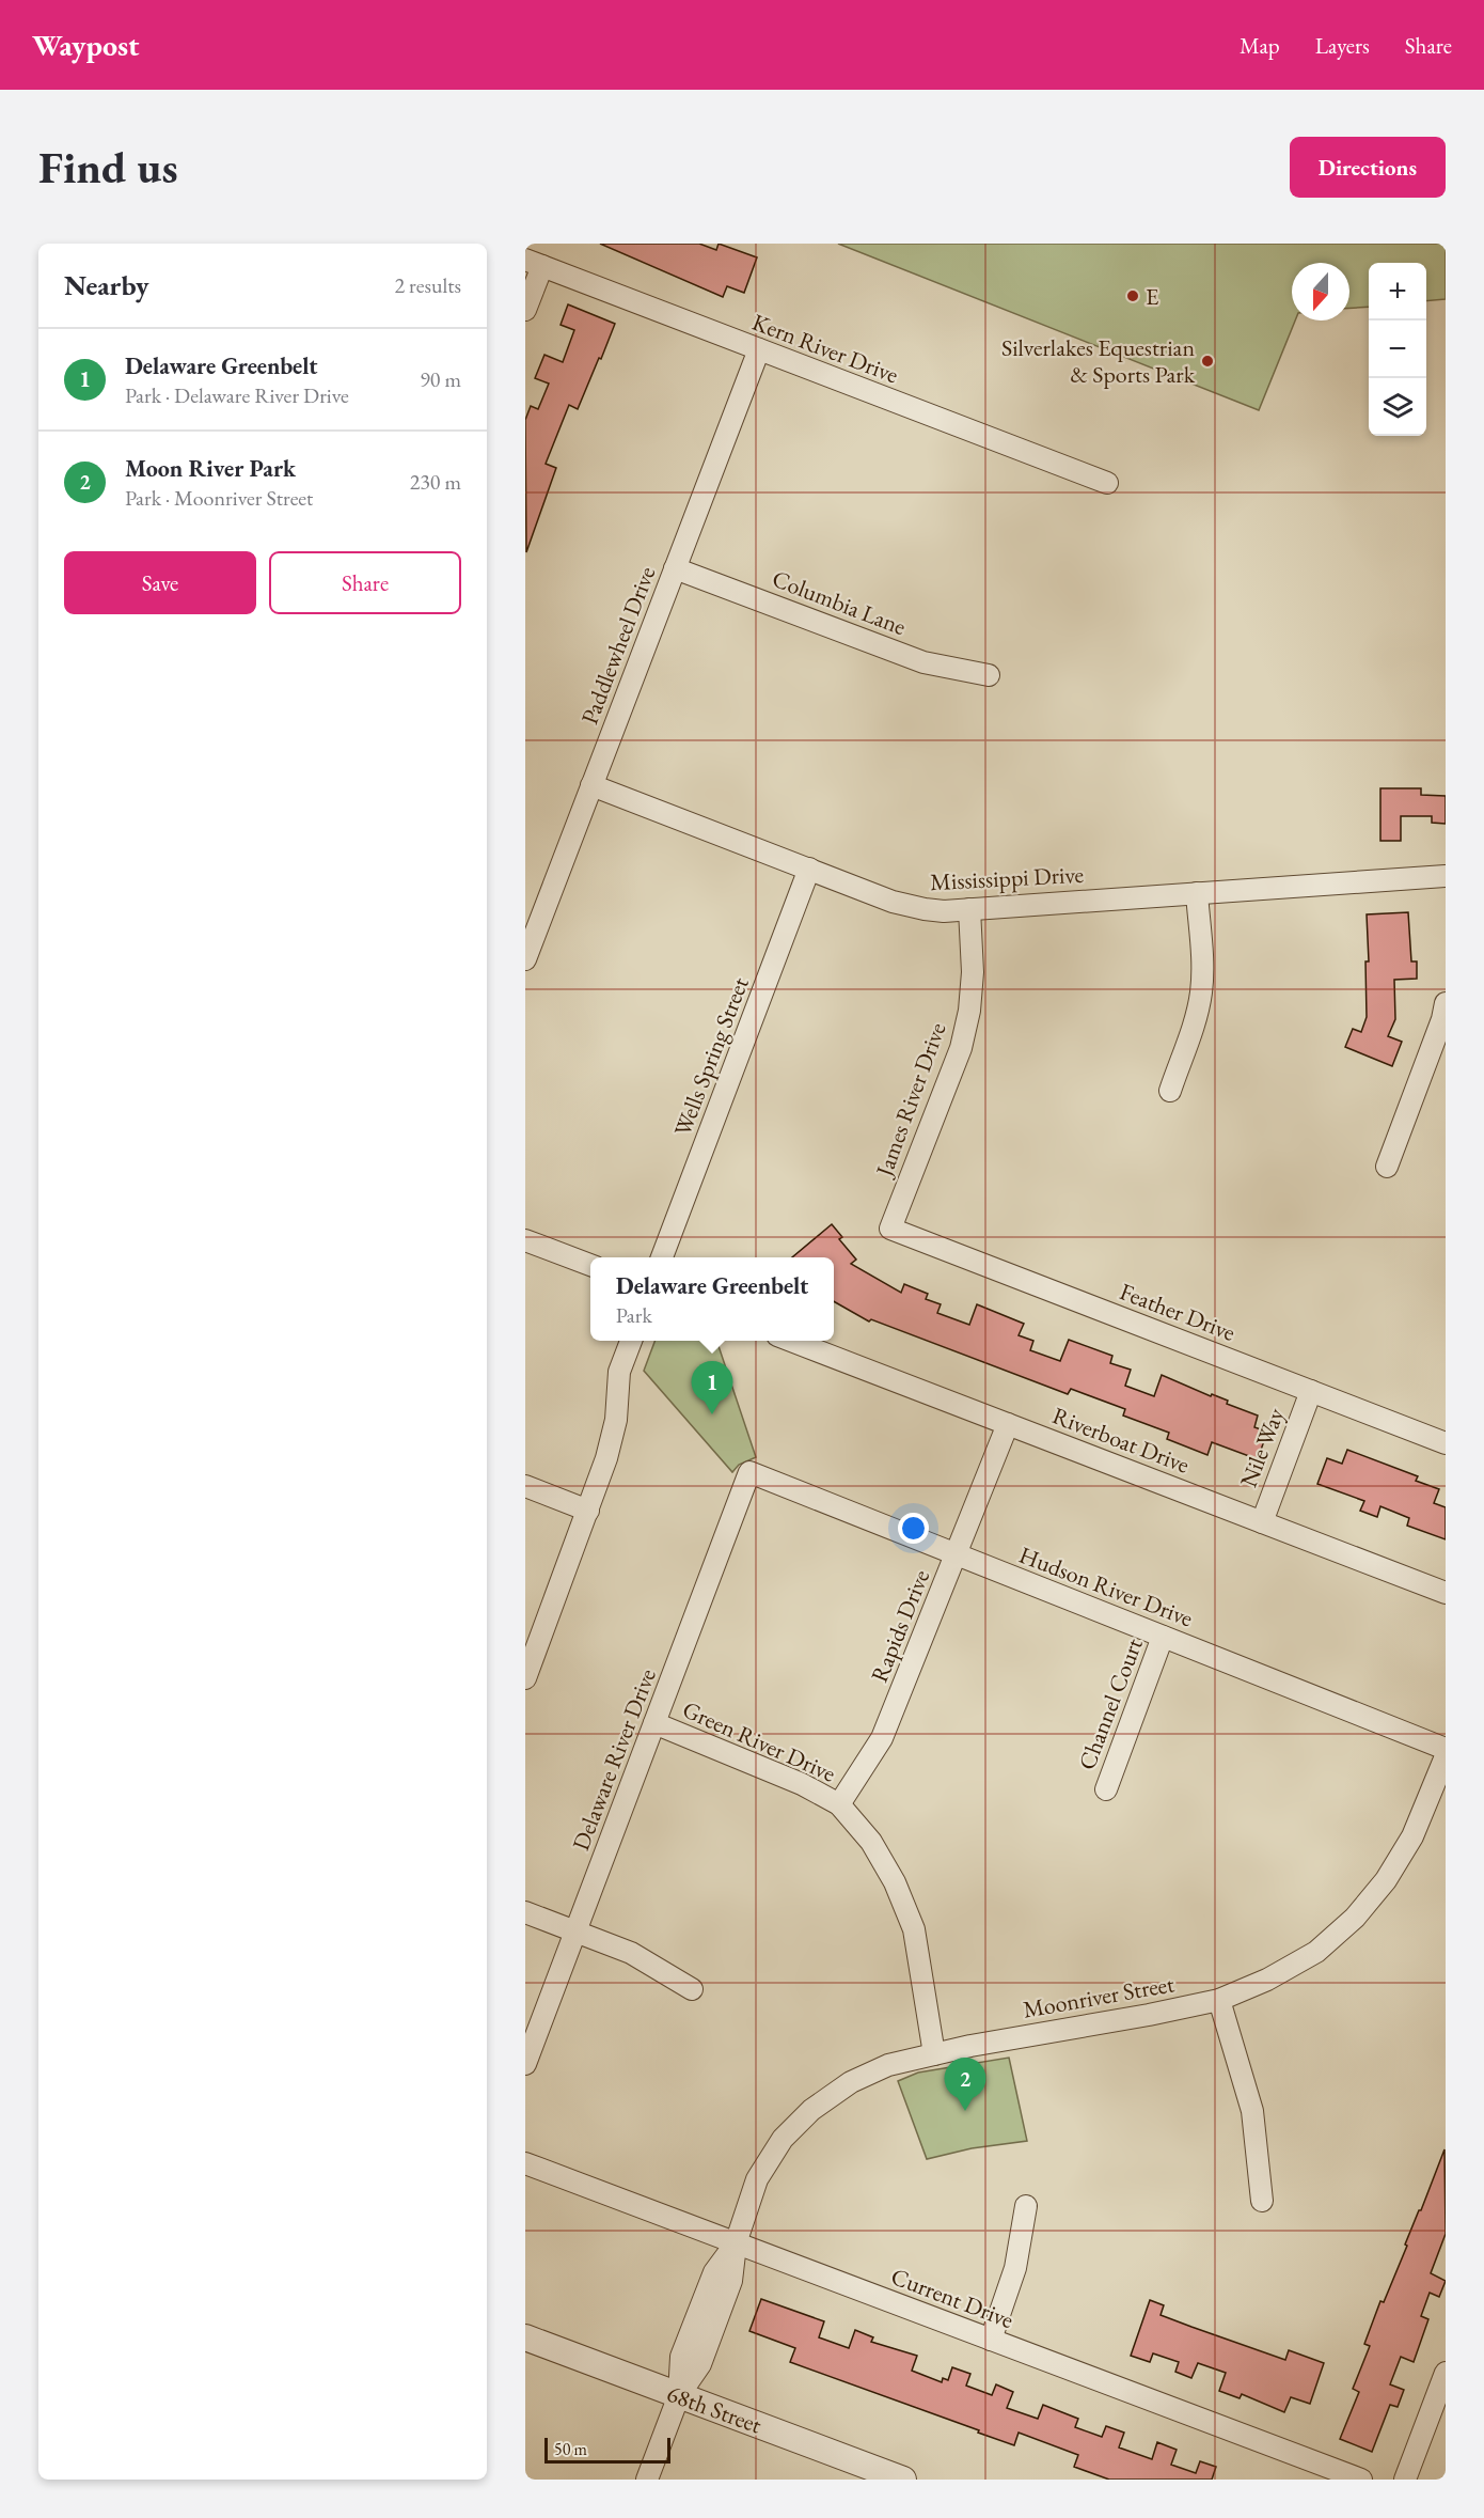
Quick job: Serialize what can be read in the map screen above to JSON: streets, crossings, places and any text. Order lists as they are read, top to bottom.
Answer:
{
  "streets": {
    "street": [
      "Kern River Drive",
      "Columbia Lane",
      "Paddlewheel Drive",
      "Mississippi Drive",
      "Wells Spring Street",
      "James River Drive",
      "Feather Drive",
      "Riverboat Drive",
      "Nile Way",
      "Hudson River Drive",
      "Rapids Drive",
      "Channel Court",
      "Green River Drive",
      "Delaware River Drive",
      "Moonriver Street",
      "Current Drive",
      "68th Street"
    ]
  },
  "crossings": [
    ["Kern River Drive", "Paddlewheel Drive"],
    ["Columbia Lane", "Paddlewheel Drive"],
    ["Paddlewheel Drive", "Mississippi Drive"],
    ["Mississippi Drive", "Wells Spring Street"],
    ["Mississippi Drive", "James River Drive"],
    ["James River Drive", "Feather Drive"],
    ["Feather Drive", "Nile Way"],
    ["Riverboat Drive", "Nile Way"],
    ["Riverboat Drive", "Rapids Drive"],
    ["Hudson River Drive", "Rapids Drive"],
    ["Hudson River Drive", "Channel Court"],
    ["Hudson River Drive", "Delaware River Drive"],
    ["Rapids Drive", "Green River Drive"],
    ["Green River Drive", "Delaware River Drive"],
    ["Green River Drive", "Moonriver Street"],
    ["Moonriver Street", "Current Drive"],
    ["Moonriver Street", "68th Street"]
  ],
  "places": ["E", "Silverlakes Equestrian & Sports Park"],
  "scale_bar": "50 m",
  "north": "bottom",
  "page": {
    "header": "Waypost",
    "nav": ["Map", "Layers", "Share"],
    "buttons": [
      "Directions",
      ["Save", "Share"]
    ],
    "title": "Find us",
    "heading": ["Nearby", "2 results"],
    "map_buttons": ["+", "−"],
    "list": [
      {
        "mark": "1",
        "name": "Delaware Greenbelt",
        "note": "Park · Delaware River Drive",
        "value": "90 m"
      },
      {
        "mark": "2",
        "name": "Moon River Park",
        "note": "Park · Moonriver Street",
        "value": "230 m"
      }
    ],
    "popup": ["Delaware Greenbelt", "Park"],
    "pins": ["1", "2"],
    "scale": "50 m"
  }
}
